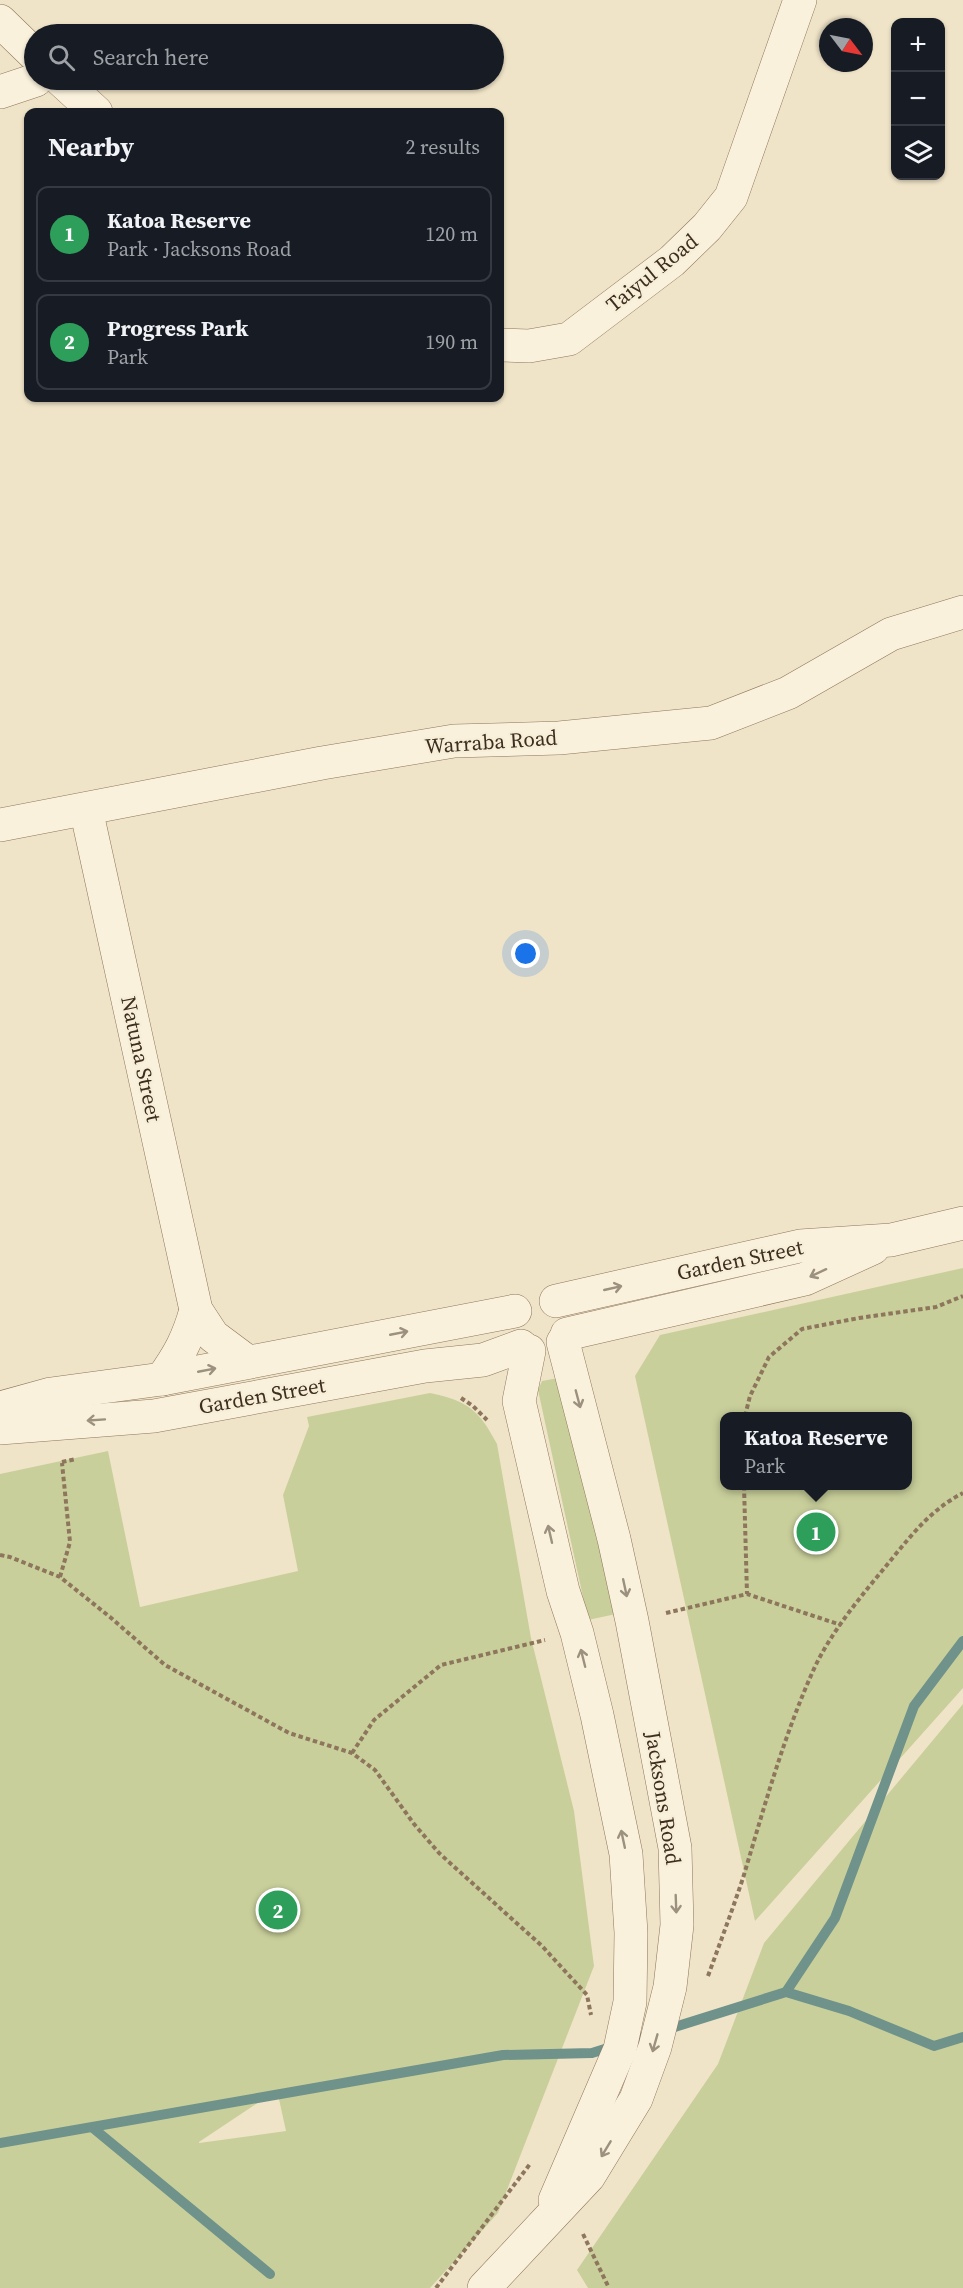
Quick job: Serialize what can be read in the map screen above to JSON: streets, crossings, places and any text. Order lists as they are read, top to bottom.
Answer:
{
  "streets": {
    "street": [
      "Taiyul Road",
      "Warraba Road",
      "Natuna Street",
      "Garden Street",
      "Jacksons Road"
    ]
  },
  "crossings": [
    ["Warraba Road", "Natuna Street"],
    ["Natuna Street", "Garden Street"],
    ["Garden Street", "Jacksons Road"]
  ],
  "north": "bottom right",
  "page": {
    "map_buttons": ["+", "−"],
    "search": "Search here",
    "heading": ["Nearby", "2 results"],
    "list": [
      {
        "mark": "1",
        "name": "Katoa Reserve",
        "note": "Park · Jacksons Road",
        "value": "120 m"
      },
      {
        "mark": "2",
        "name": "Progress Park",
        "note": "Park",
        "value": "190 m"
      }
    ],
    "popup": ["Katoa Reserve", "Park"],
    "pins": ["1", "2"]
  }
}
